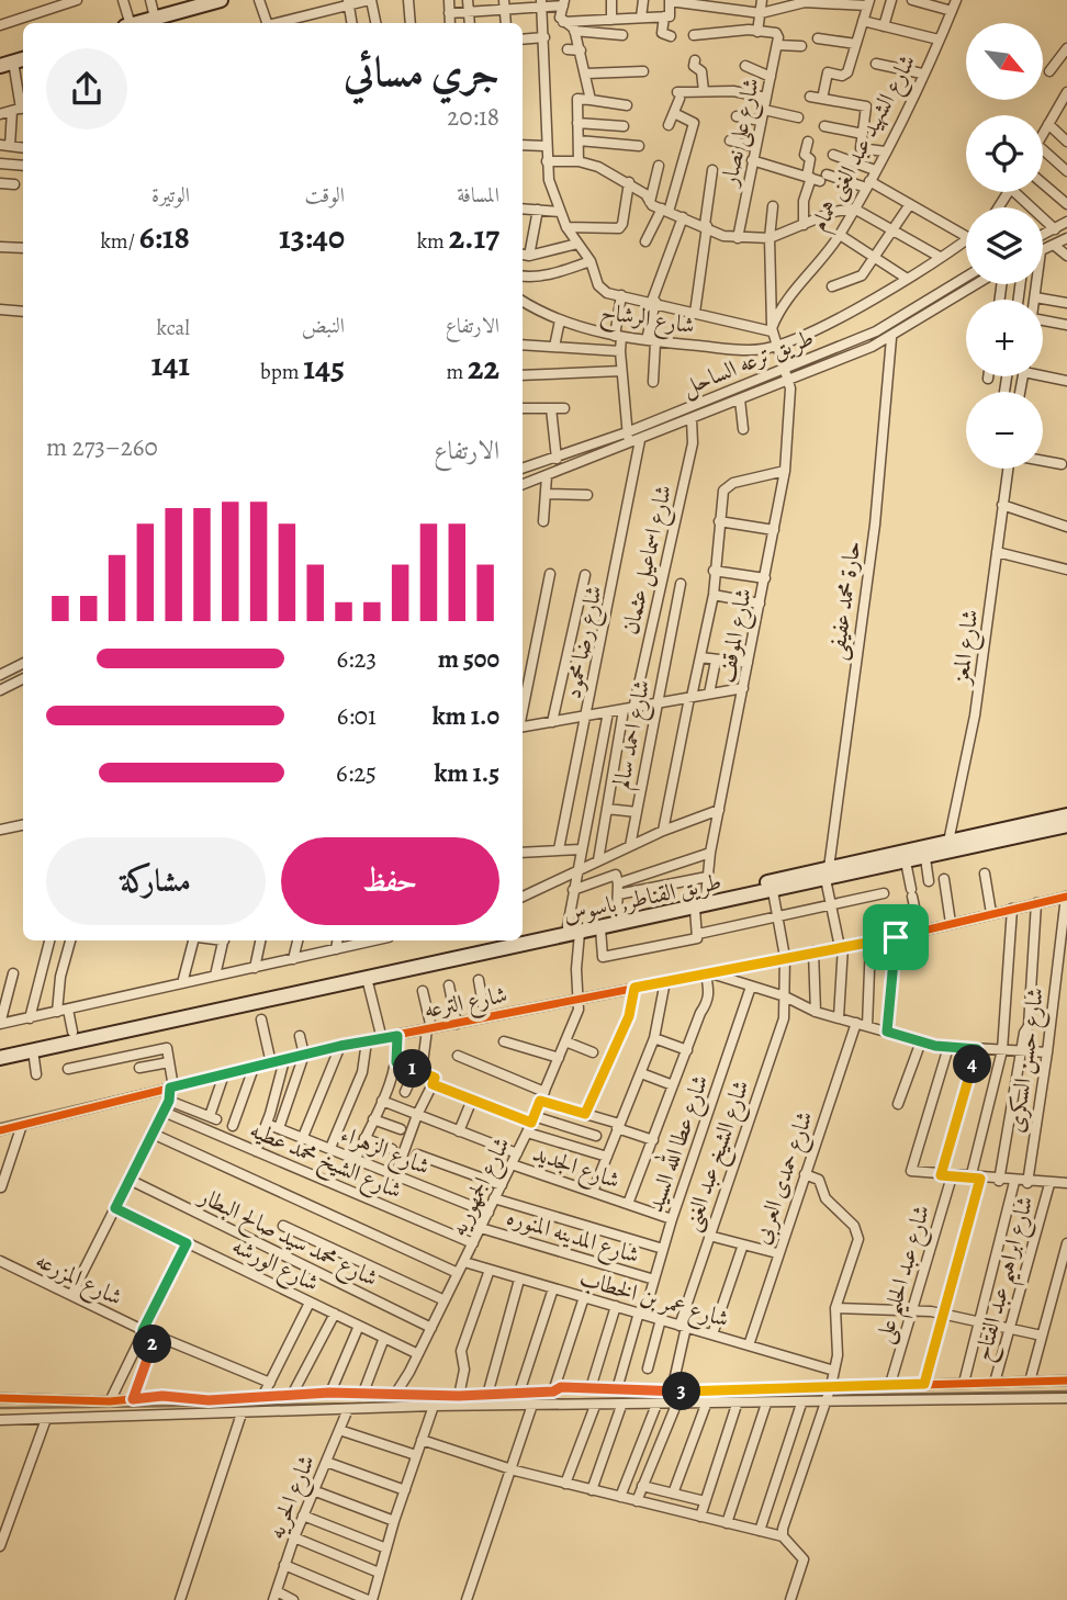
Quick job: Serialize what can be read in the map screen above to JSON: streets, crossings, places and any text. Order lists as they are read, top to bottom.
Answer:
{
  "streets": {
    "main road": ["طريق القناطر, باسوس"],
    "street": [
      "شارع على نصار",
      "شارع الشهيد عبد الغنى همام",
      "شارع الرشاح",
      "طريق ترعه الساحل",
      "شارع اسماعيل عثمان",
      "حارة محمد عفيفى",
      "شارع الموقف",
      "شارع رضا محمود",
      "شارع المعز",
      "شارع احمد سالم",
      "شارع الترعه",
      "شارع حسن السكرى",
      "شارع عطا الله السيد",
      "شارع الزهراء",
      "شارع الشيخ عبد الغنى",
      "شارع الشيخ محمد عطيه",
      "شارع الجديد",
      "شارع حمدى العربى",
      "شارع الجمهوريه",
      "شارع المدينه المنوره",
      "شارع محمد سيد صالح البطار",
      "شارع الورشه",
      "شارع عبد الحليم على",
      "شارع المزرعه",
      "شارع ابراهيم عبد الفتاح",
      "شارع عمر بن الخطاب",
      "شارع الحريه"
    ]
  },
  "crossings": [
    ["طريق ترعه الساحل", "شارع اسماعيل عثمان"],
    ["طريق ترعه الساحل", "حارة محمد عفيفى"],
    ["طريق ترعه الساحل", "شارع الموقف"],
    ["طريق ترعه الساحل", "شارع رضا محمود"],
    ["حارة محمد عفيفى", "طريق القناطر, باسوس"],
    ["شارع الموقف", "طريق القناطر, باسوس"],
    ["شارع المعز", "طريق القناطر, باسوس"],
    ["طريق القناطر, باسوس", "شارع الشيخ عبد الغنى"],
    ["شارع الترعه", "شارع حسن السكرى"],
    ["شارع الترعه", "شارع الشيخ عبد الغنى"],
    ["شارع الترعه", "شارع الجمهوريه"],
    ["شارع عطا الله السيد", "شارع الجديد"],
    ["شارع عطا الله السيد", "شارع المدينه المنوره"],
    ["شارع عطا الله السيد", "شارع عمر بن الخطاب"],
    ["شارع الزهراء", "شارع الجمهوريه"],
    ["شارع الشيخ عبد الغنى", "شارع عمر بن الخطاب"],
    ["شارع الشيخ محمد عطيه", "شارع الجمهوريه"],
    ["شارع الجديد", "شارع الجمهوريه"],
    ["شارع حمدى العربى", "شارع عمر بن الخطاب"],
    ["شارع الجمهوريه", "شارع المدينه المنوره"],
    ["شارع الجمهوريه", "شارع محمد سيد صالح البطار"],
    ["شارع الجمهوريه", "شارع الورشه"],
    ["شارع الجمهوريه", "شارع عمر بن الخطاب"]
  ],
  "north": "bottom right",
  "page": {
    "map_buttons": ["+", "−"],
    "heading": ["جري مسائي", "20:18"],
    "stats": [
      ["المسافة", "2.17 km"],
      ["الوقت", "13:40"],
      ["الوتيرة", "6:18 /km"],
      ["الارتفاع", "22 m"],
      ["النبض", "145 bpm"],
      ["kcal", "141"]
    ],
    "chart": ["الارتفاع", "260–273 m"],
    "list": [
      {
        "name": "500 m",
        "note": "6:23"
      },
      {
        "name": "1.0 km",
        "note": "6:01"
      },
      {
        "name": "1.5 km",
        "note": "6:25"
      }
    ],
    "buttons": ["حفظ", "مشاركة"],
    "pins": [
      "4",
      "1",
      "2",
      "3"
    ]
  }
}
